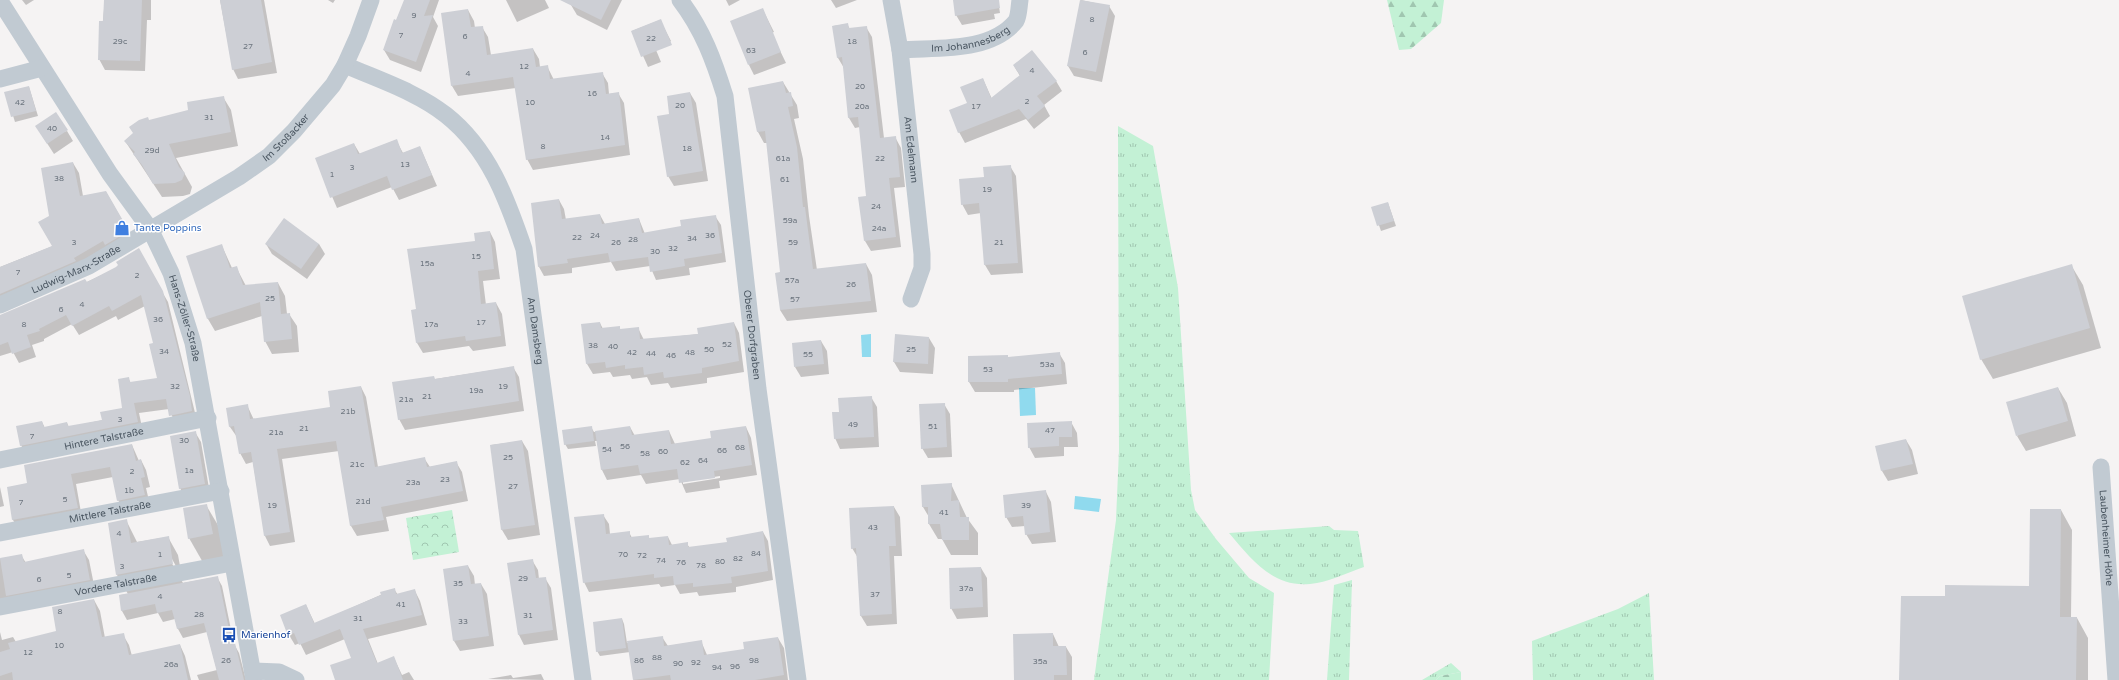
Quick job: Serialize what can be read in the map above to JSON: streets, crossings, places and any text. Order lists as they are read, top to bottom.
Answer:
{
  "streets": {
    "street": [
      "Im Johannesberg",
      "Im Stoßacker",
      "Am Edelmann",
      "Ludwig-Marx-Straße",
      "Hans-Zöller-Straße",
      "Am Damsberg",
      "Oberer Dorfgraben",
      "Hintere Talstraße",
      "Mittlere Talstraße",
      "Laubenheimer Höhe",
      "Vordere Talstraße"
    ]
  },
  "crossings": [
    ["Im Johannesberg", "Am Edelmann"],
    ["Im Stoßacker", "Ludwig-Marx-Straße"],
    ["Im Stoßacker", "Hans-Zöller-Straße"],
    ["Im Stoßacker", "Am Damsberg"],
    ["Ludwig-Marx-Straße", "Hans-Zöller-Straße"],
    ["Hans-Zöller-Straße", "Hintere Talstraße"],
    ["Hans-Zöller-Straße", "Mittlere Talstraße"],
    ["Hans-Zöller-Straße", "Vordere Talstraße"]
  ],
  "places": {
    "shop": ["Tante Poppins"],
    "bus stop": ["Marienhof"]
  },
  "house_numbers": [
    "9",
    "8",
    "7",
    "6",
    "22",
    "29c",
    "18",
    "27",
    "63",
    "6",
    "12",
    "4",
    "4",
    "20",
    "16",
    "2",
    "42",
    "10",
    "20",
    "20a",
    "17",
    "31",
    "40",
    "14",
    "8",
    "18",
    "29d",
    "61a",
    "22",
    "13",
    "3",
    "1",
    "38",
    "61",
    "19",
    "24",
    "59a",
    "24a",
    "24",
    "36",
    "22",
    "34",
    "28",
    "3",
    "26",
    "59",
    "21",
    "32",
    "30",
    "15",
    "15a",
    "7",
    "2",
    "57a",
    "26",
    "25",
    "57",
    "4",
    "6",
    "36",
    "17",
    "8",
    "17a",
    "52",
    "38",
    "40",
    "50",
    "25",
    "34",
    "42",
    "48",
    "44",
    "55",
    "46",
    "53a",
    "53",
    "32",
    "19",
    "19a",
    "21",
    "21a",
    "21b",
    "3",
    "49",
    "51",
    "21",
    "47",
    "21a",
    "7",
    "30",
    "56",
    "68",
    "54",
    "66",
    "60",
    "58",
    "25",
    "64",
    "62",
    "21c",
    "1a",
    "2",
    "23",
    "23a",
    "27",
    "1b",
    "5",
    "21d",
    "7",
    "19",
    "39",
    "41",
    "43",
    "4",
    "84",
    "1",
    "70",
    "72",
    "82",
    "74",
    "80",
    "76",
    "78",
    "3",
    "5",
    "29",
    "6",
    "35",
    "37a",
    "37",
    "4",
    "41",
    "8",
    "28",
    "31",
    "31",
    "33",
    "10",
    "12",
    "88",
    "26",
    "86",
    "98",
    "35a",
    "92",
    "90",
    "26a",
    "96",
    "94"
  ]
}
